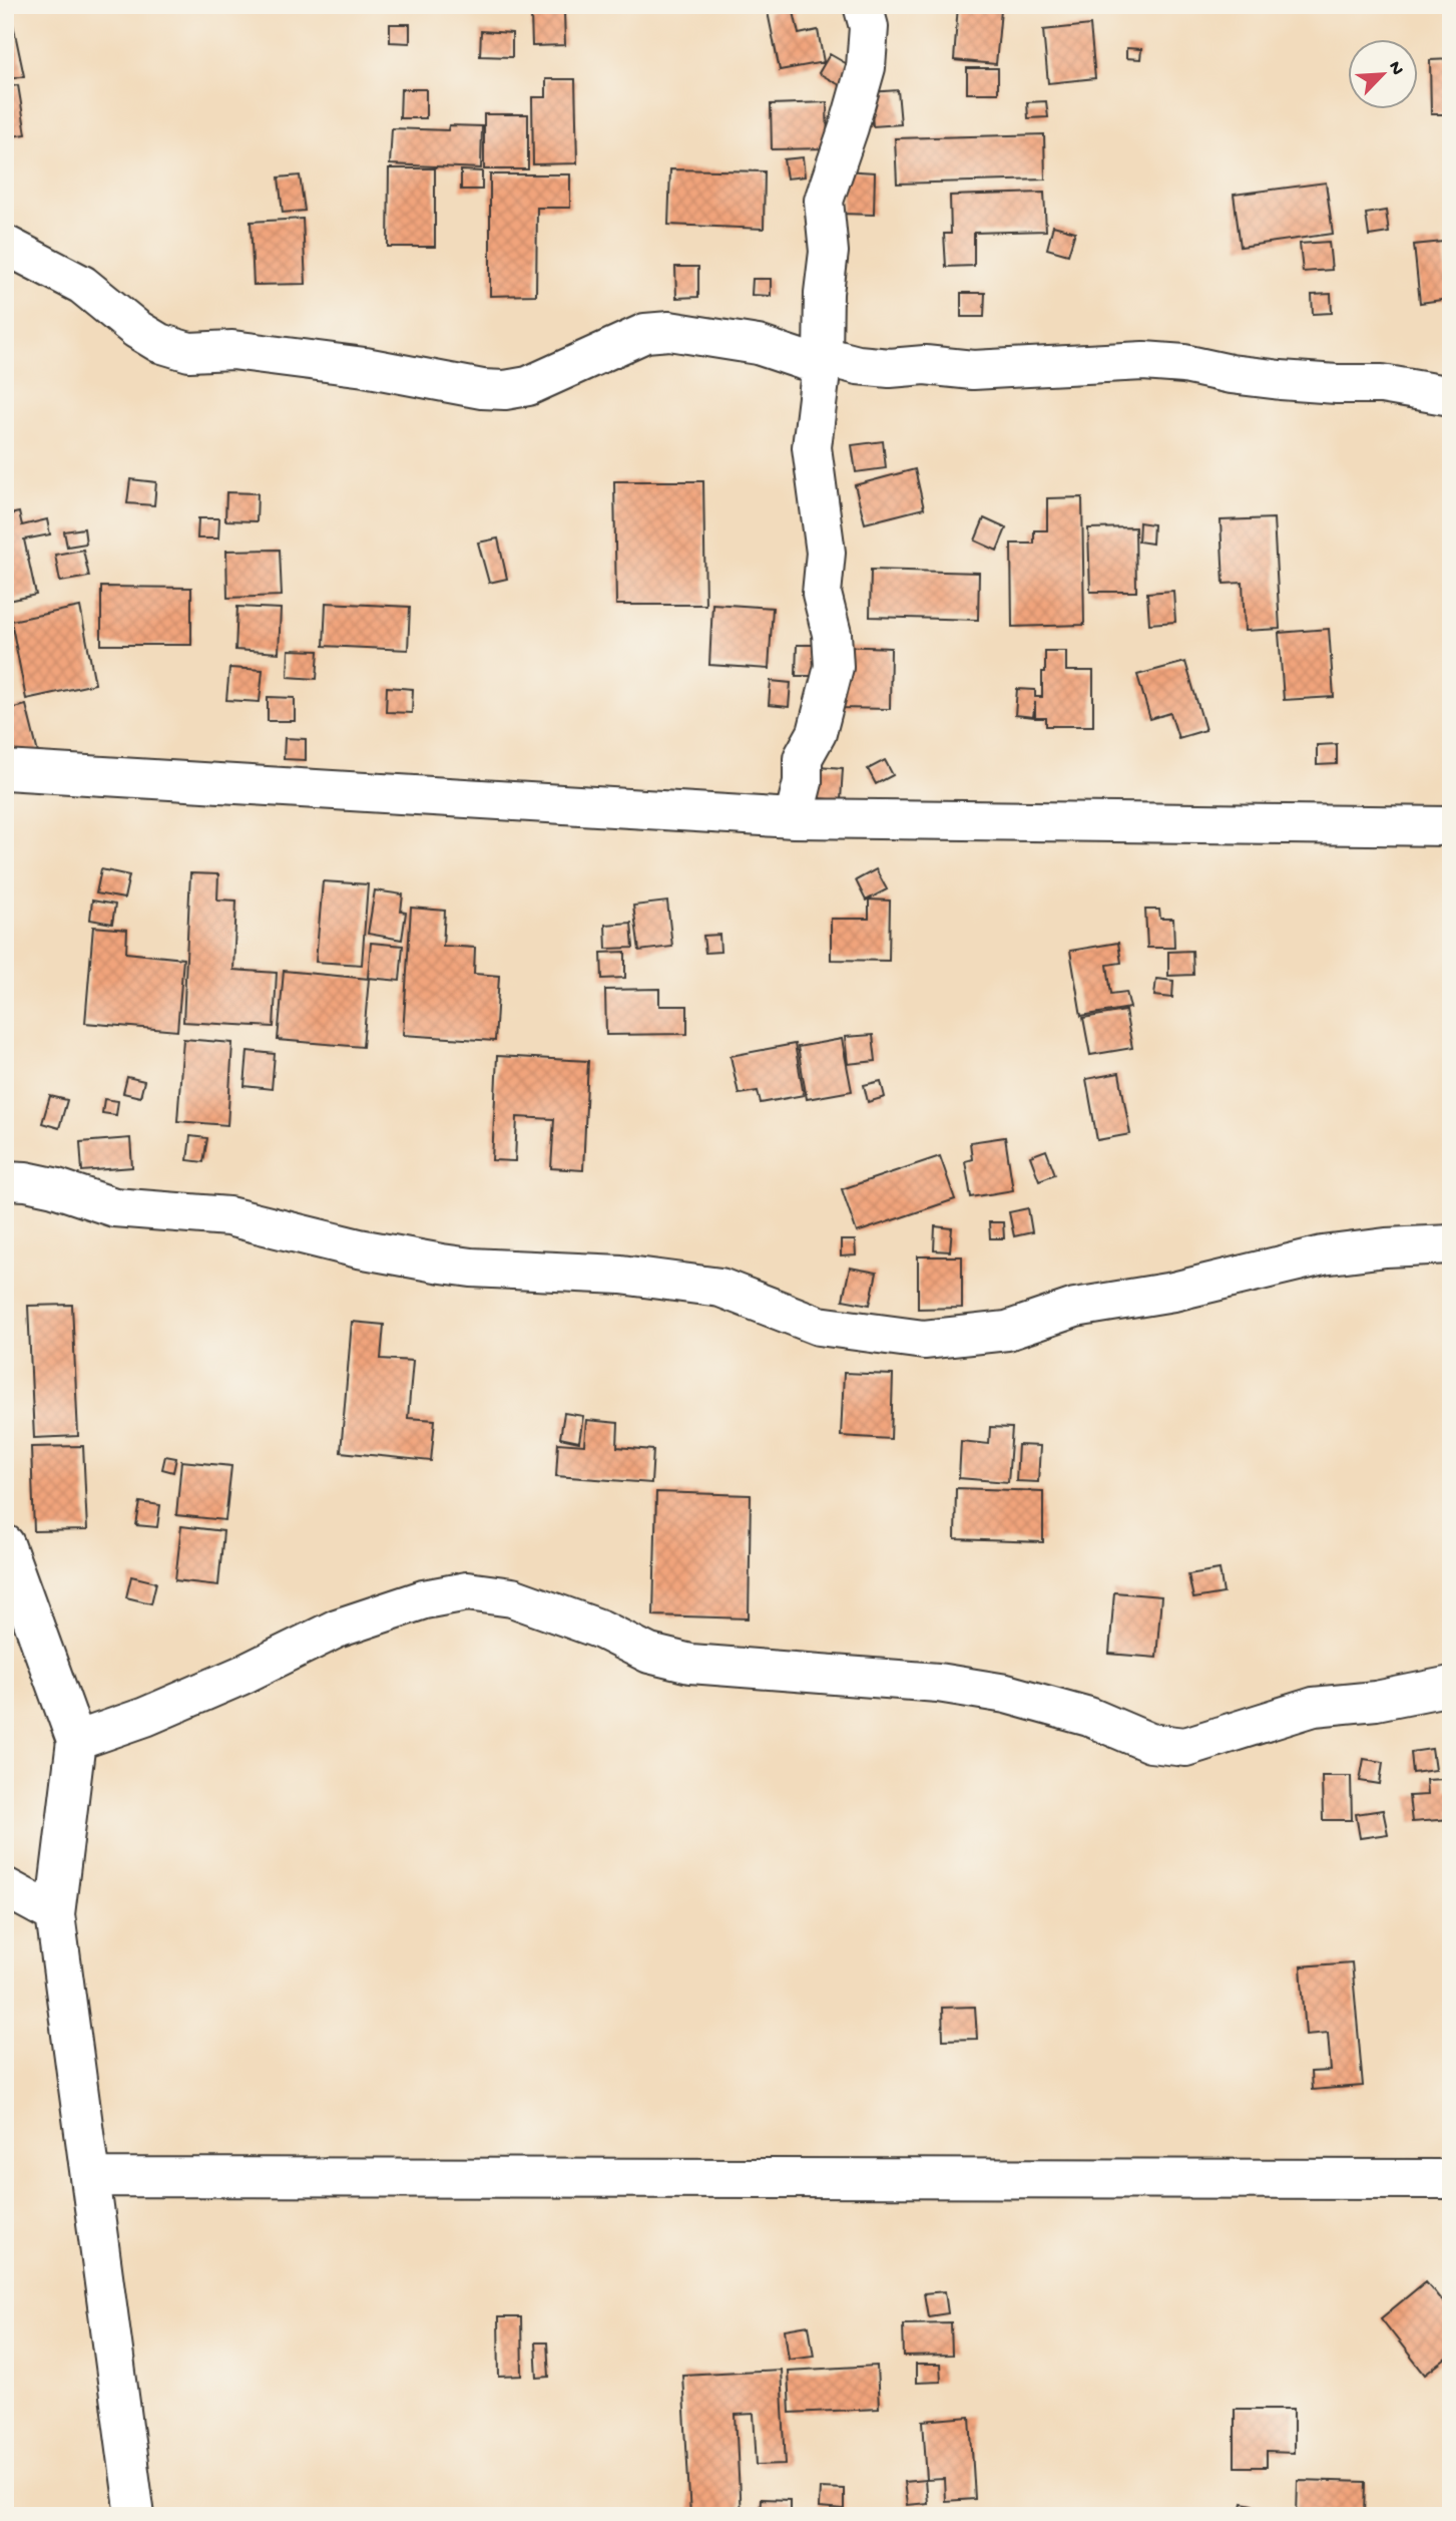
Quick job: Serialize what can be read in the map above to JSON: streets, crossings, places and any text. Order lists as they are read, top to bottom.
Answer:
{
  "north": "top right"
}
